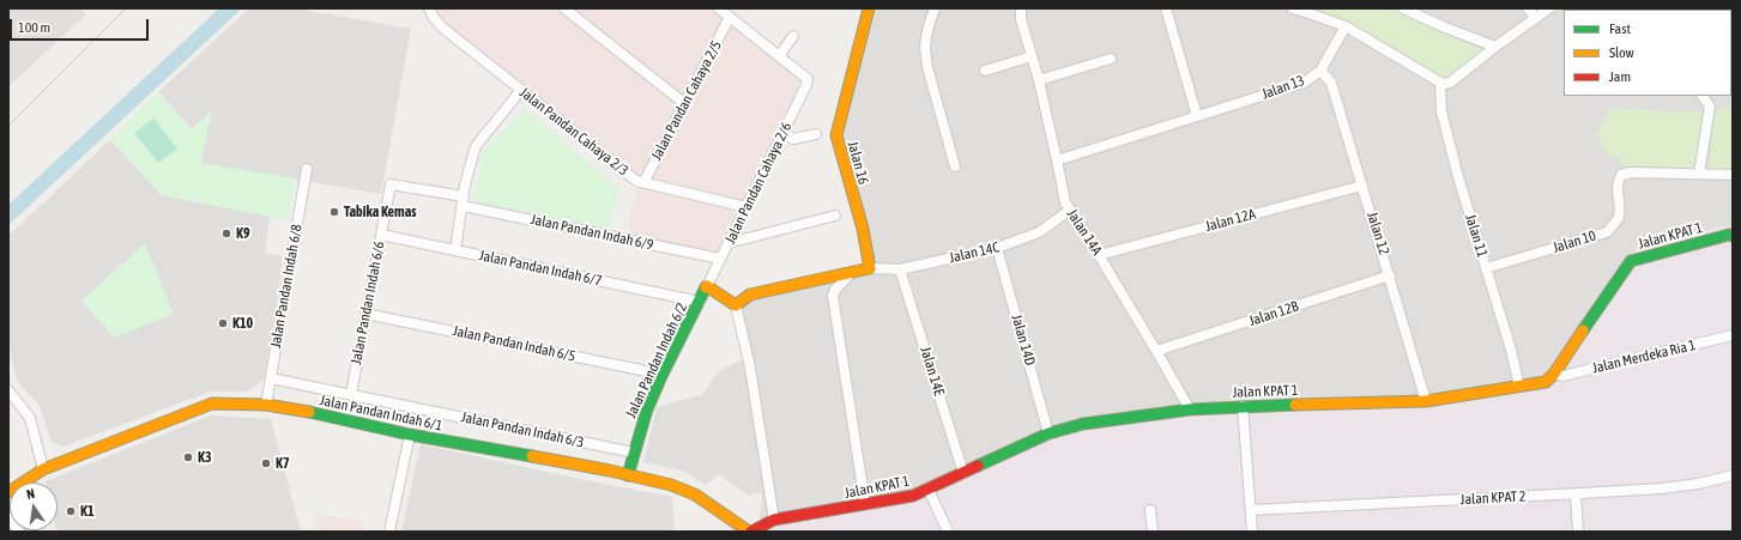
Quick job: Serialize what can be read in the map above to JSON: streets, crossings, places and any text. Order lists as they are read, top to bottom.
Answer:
{
  "streets": {
    "street": [
      "Jalan 13",
      "Jalan Pandan Cahaya 2/5",
      "Jalan Pandan Cahaya 2/3",
      "Jalan 16",
      "Jalan Pandan Cahaya 2/6",
      "Jalan 12A",
      "Jalan Pandan Indah 6/9",
      "Jalan 14A",
      "Jalan 12",
      "Jalan 11",
      "Jalan KPAT 1",
      "Jalan 10",
      "Jalan 14C",
      "Jalan Pandan Indah 6/7",
      "Jalan Pandan Indah 6/8",
      "Jalan Pandan Indah 6/6",
      "Jalan 12B",
      "Jalan 14D",
      "Jalan Pandan Indah 6/5",
      "Jalan Merdeka Ria 1",
      "Jalan Pandan Indah 6/2",
      "Jalan 14E",
      "Jalan Pandan Indah 6/1",
      "Jalan Pandan Indah 6/3",
      "Jalan KPAT 2"
    ]
  },
  "crossings": [
    ["Jalan 13", "Jalan 14A"],
    ["Jalan 13", "Jalan 12"],
    ["Jalan Pandan Cahaya 2/5", "Jalan Pandan Cahaya 2/3"],
    ["Jalan Pandan Cahaya 2/3", "Jalan Pandan Cahaya 2/6"],
    ["Jalan 16", "Jalan 14C"],
    ["Jalan Pandan Cahaya 2/6", "Jalan Pandan Indah 6/9"],
    ["Jalan Pandan Cahaya 2/6", "Jalan Pandan Indah 6/2"],
    ["Jalan 12A", "Jalan 14A"],
    ["Jalan 12A", "Jalan 12"],
    ["Jalan Pandan Indah 6/9", "Jalan Pandan Indah 6/6"],
    ["Jalan 14A", "Jalan KPAT 1"],
    ["Jalan 14A", "Jalan 14C"],
    ["Jalan 14A", "Jalan 12B"],
    ["Jalan 12", "Jalan KPAT 1"],
    ["Jalan 12", "Jalan 12B"],
    ["Jalan 11", "Jalan KPAT 1"],
    ["Jalan 11", "Jalan 10"],
    ["Jalan KPAT 1", "Jalan 14D"],
    ["Jalan KPAT 1", "Jalan Merdeka Ria 1"],
    ["Jalan KPAT 1", "Jalan 14E"],
    ["Jalan KPAT 1", "Jalan Pandan Indah 6/1"],
    ["Jalan 14C", "Jalan 14D"],
    ["Jalan 14C", "Jalan 14E"],
    ["Jalan Pandan Indah 6/7", "Jalan Pandan Indah 6/6"],
    ["Jalan Pandan Indah 6/7", "Jalan Pandan Indah 6/2"],
    ["Jalan Pandan Indah 6/8", "Jalan Pandan Indah 6/1"],
    ["Jalan Pandan Indah 6/8", "Jalan Pandan Indah 6/3"],
    ["Jalan Pandan Indah 6/6", "Jalan Pandan Indah 6/5"],
    ["Jalan Pandan Indah 6/6", "Jalan Pandan Indah 6/3"],
    ["Jalan Pandan Indah 6/5", "Jalan Pandan Indah 6/2"],
    ["Jalan Pandan Indah 6/2", "Jalan Pandan Indah 6/1"],
    ["Jalan Pandan Indah 6/2", "Jalan Pandan Indah 6/3"]
  ],
  "places": [
    "Tabika Kemas",
    "K9",
    "K10",
    "K3",
    "K7",
    "K1"
  ],
  "legend": ["Fast", "Slow", "Jam"],
  "scale_bar": "100 m",
  "north": "top"
}
